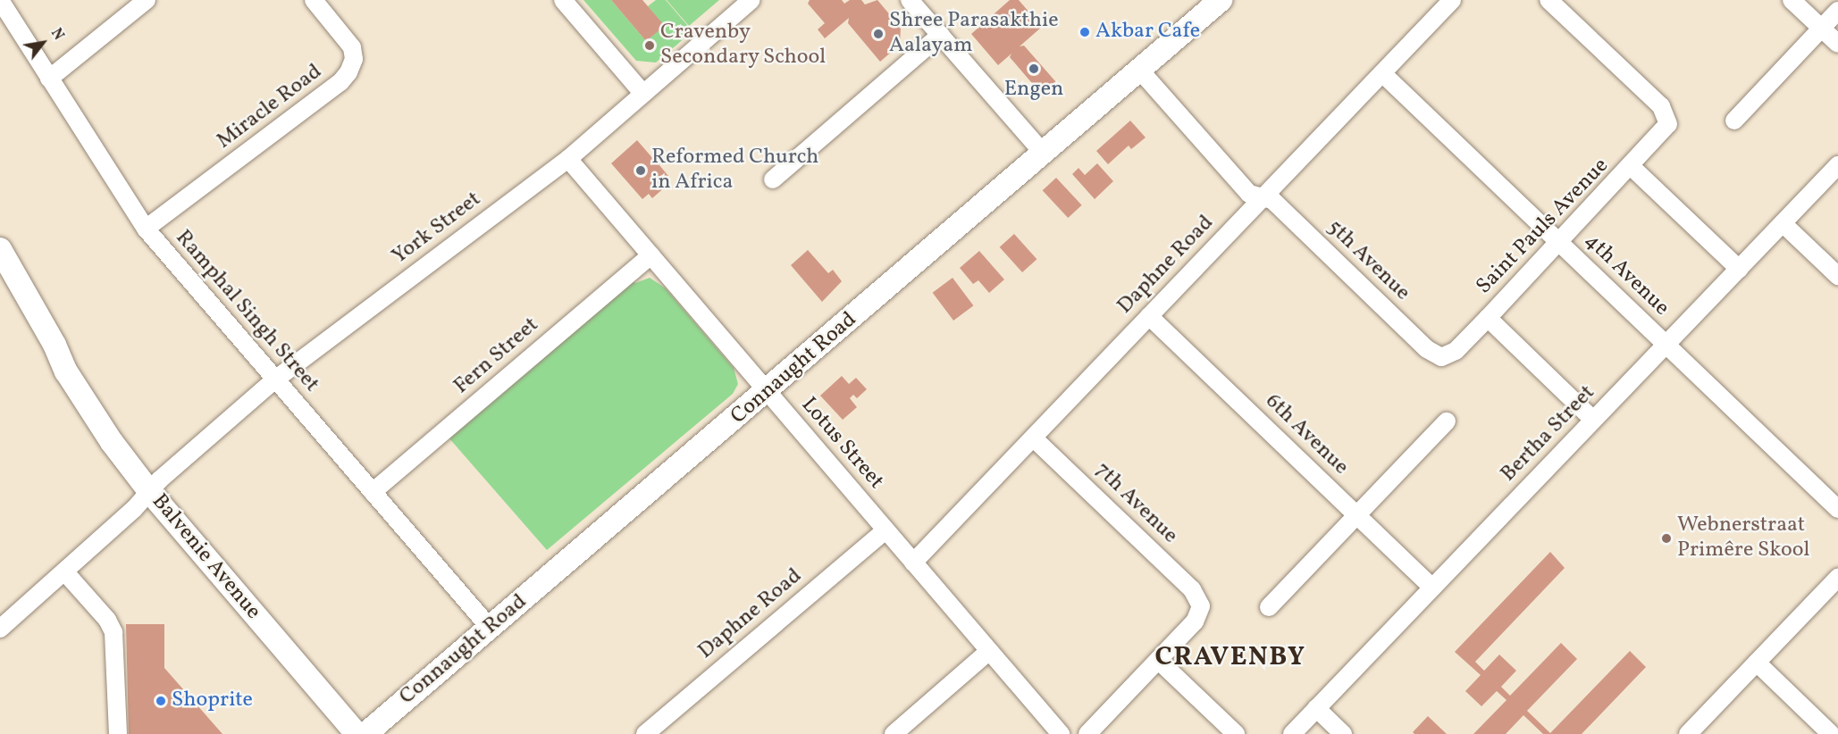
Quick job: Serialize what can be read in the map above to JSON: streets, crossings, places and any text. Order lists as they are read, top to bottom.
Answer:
{
  "streets": {
    "street": [
      "Miracle Road",
      "Saint Pauls Avenue",
      "York Street",
      "5th Avenue",
      "Daphne Road",
      "4th Avenue",
      "Ramphal Singh Street",
      "Fern Street",
      "Connaught Road",
      "Bertha Street",
      "6th Avenue",
      "Lotus Street",
      "7th Avenue",
      "Balvenie Avenue"
    ]
  },
  "crossings": [
    ["Miracle Road", "Ramphal Singh Street"],
    ["Saint Pauls Avenue", "5th Avenue"],
    ["Saint Pauls Avenue", "4th Avenue"],
    ["York Street", "Ramphal Singh Street"],
    ["York Street", "Lotus Street"],
    ["York Street", "Balvenie Avenue"],
    ["5th Avenue", "Daphne Road"],
    ["5th Avenue", "Connaught Road"],
    ["Daphne Road", "4th Avenue"],
    ["Daphne Road", "6th Avenue"],
    ["Daphne Road", "Lotus Street"],
    ["Daphne Road", "7th Avenue"],
    ["4th Avenue", "Bertha Street"],
    ["Ramphal Singh Street", "Fern Street"],
    ["Ramphal Singh Street", "Connaught Road"],
    ["Fern Street", "Lotus Street"],
    ["Connaught Road", "Lotus Street"],
    ["Bertha Street", "6th Avenue"]
  ],
  "districts": ["CRAVENBY"],
  "places": [
    "Akbar Cafe",
    "Shree Parasakthie Aalayam",
    "Cravenby Secondary School",
    "Engen",
    "Reformed Church in Africa",
    "Webnerstraat Primêre Skool",
    "Shoprite"
  ],
  "north": "top right"
}
